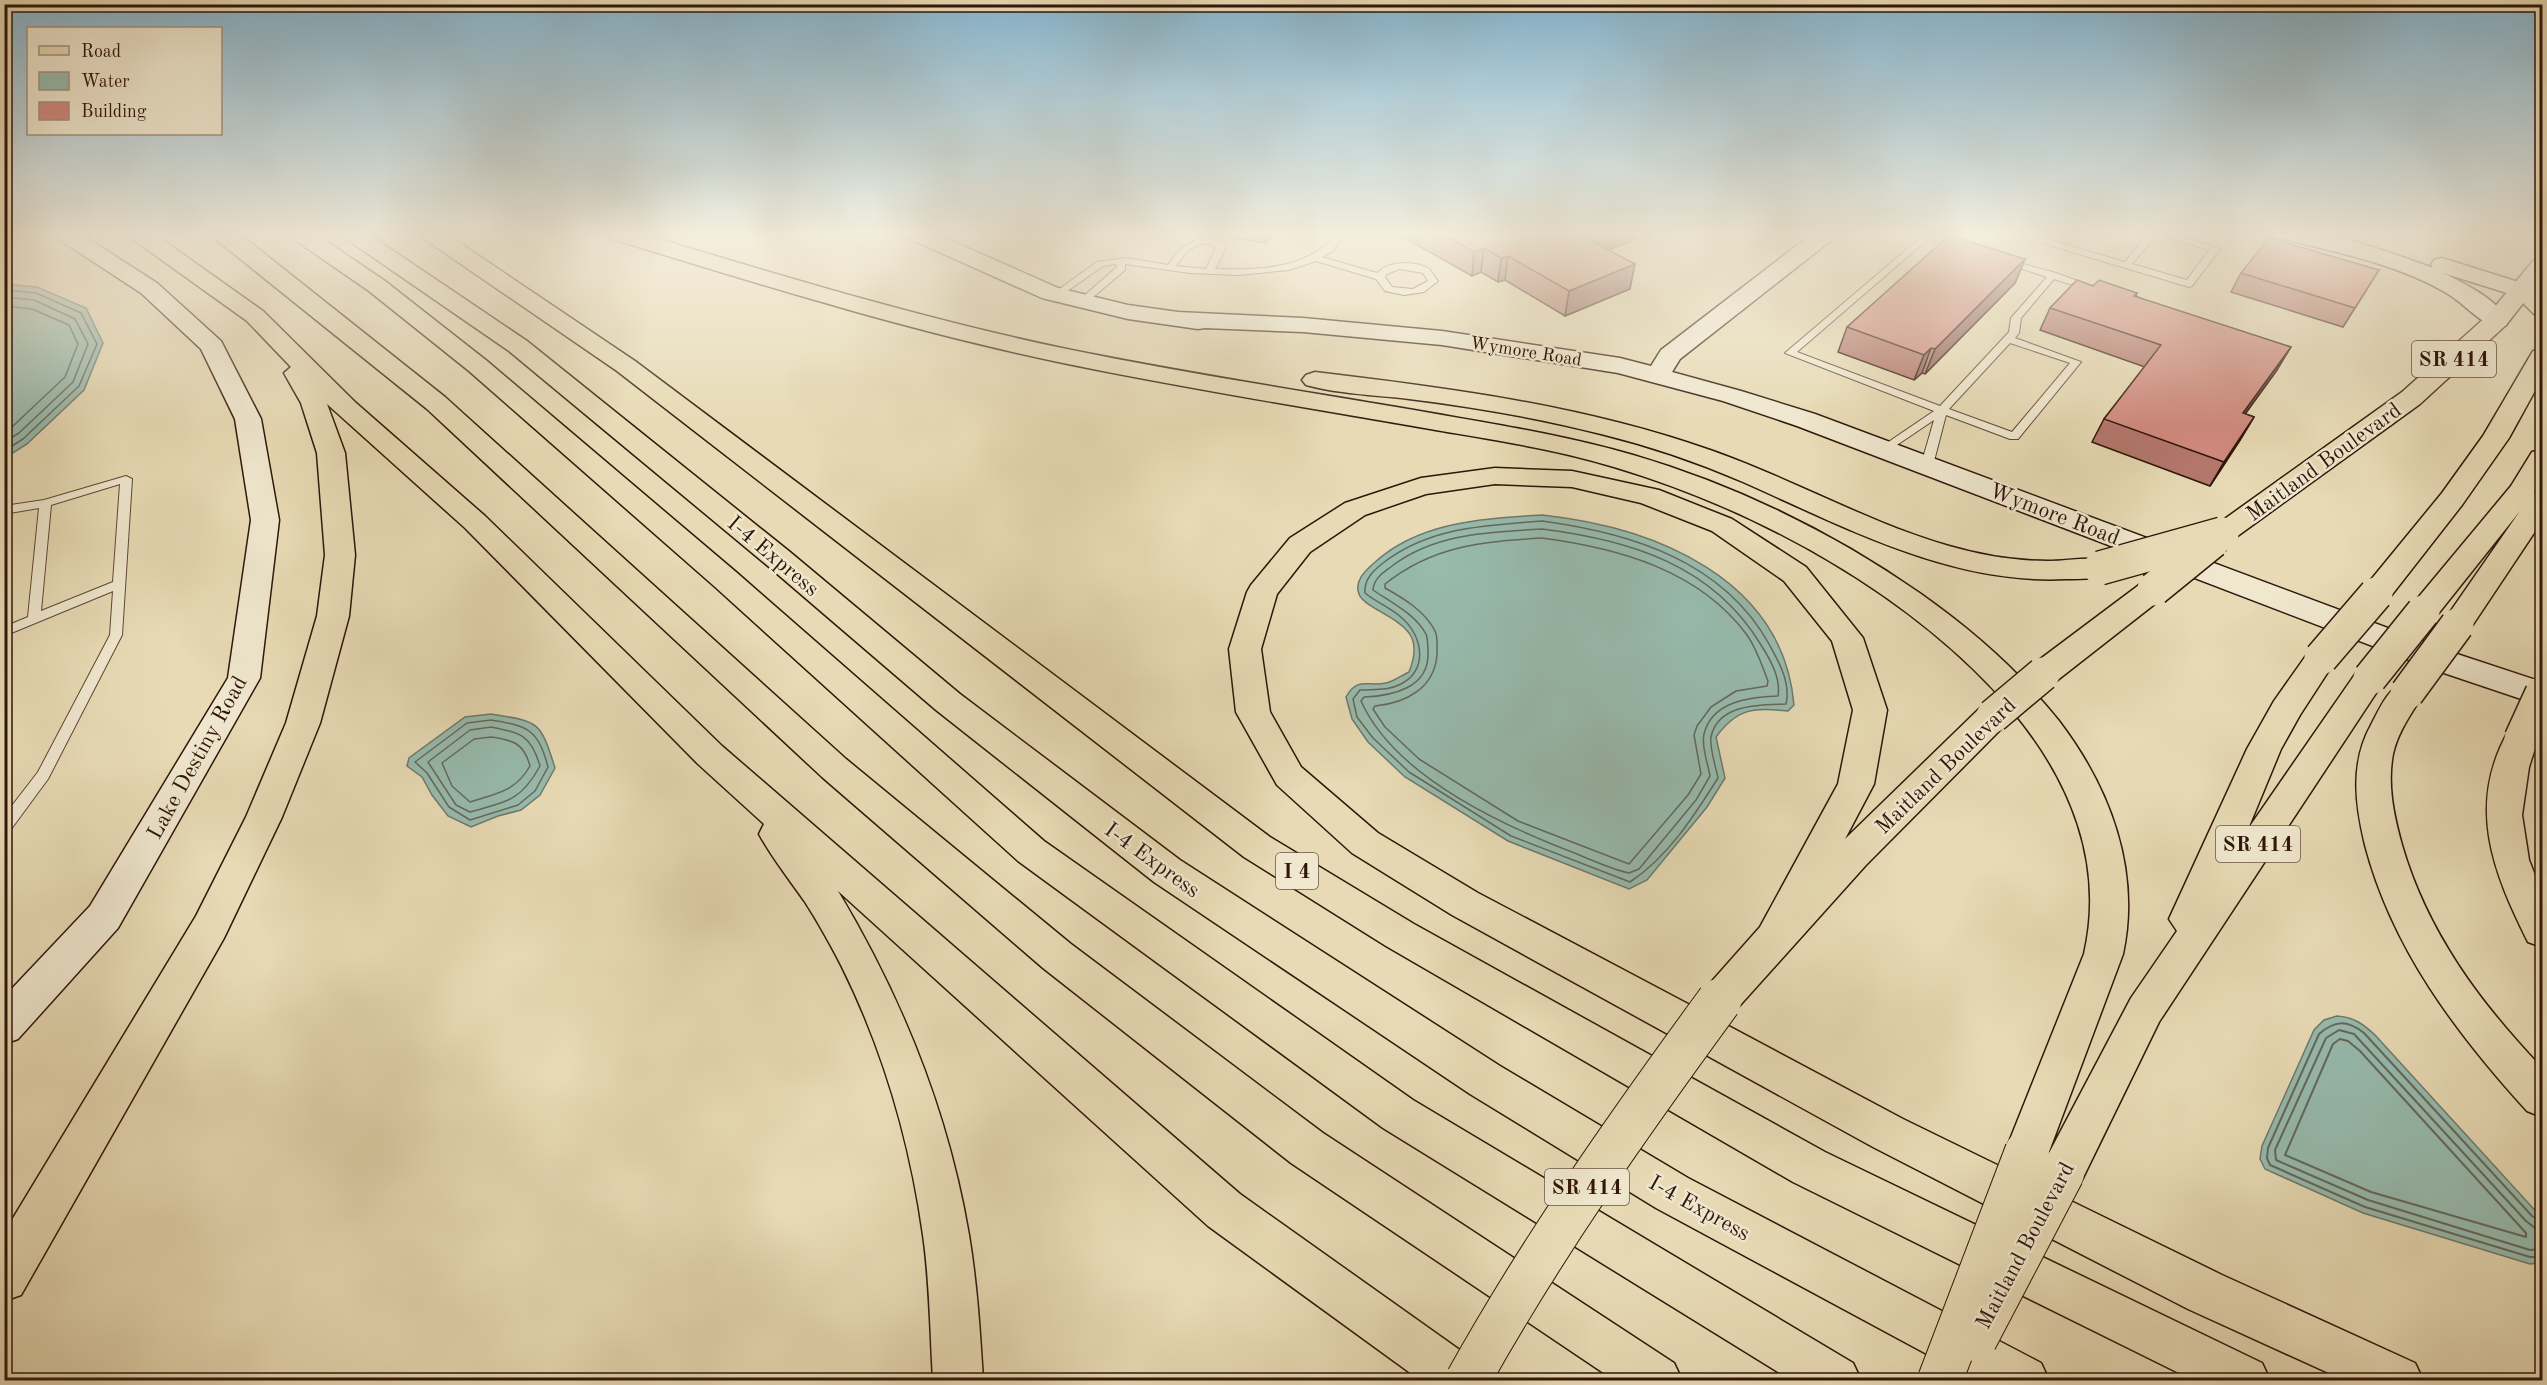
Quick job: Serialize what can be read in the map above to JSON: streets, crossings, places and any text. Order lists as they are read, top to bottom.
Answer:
{
  "streets": {
    "main road": [
      "Wymore Road",
      "SR 414",
      "Maitland Boulevard",
      "I-4 Express",
      "Lake Destiny Road",
      "I 4"
    ]
  },
  "legend": ["Road", "Water", "Building"]
}
